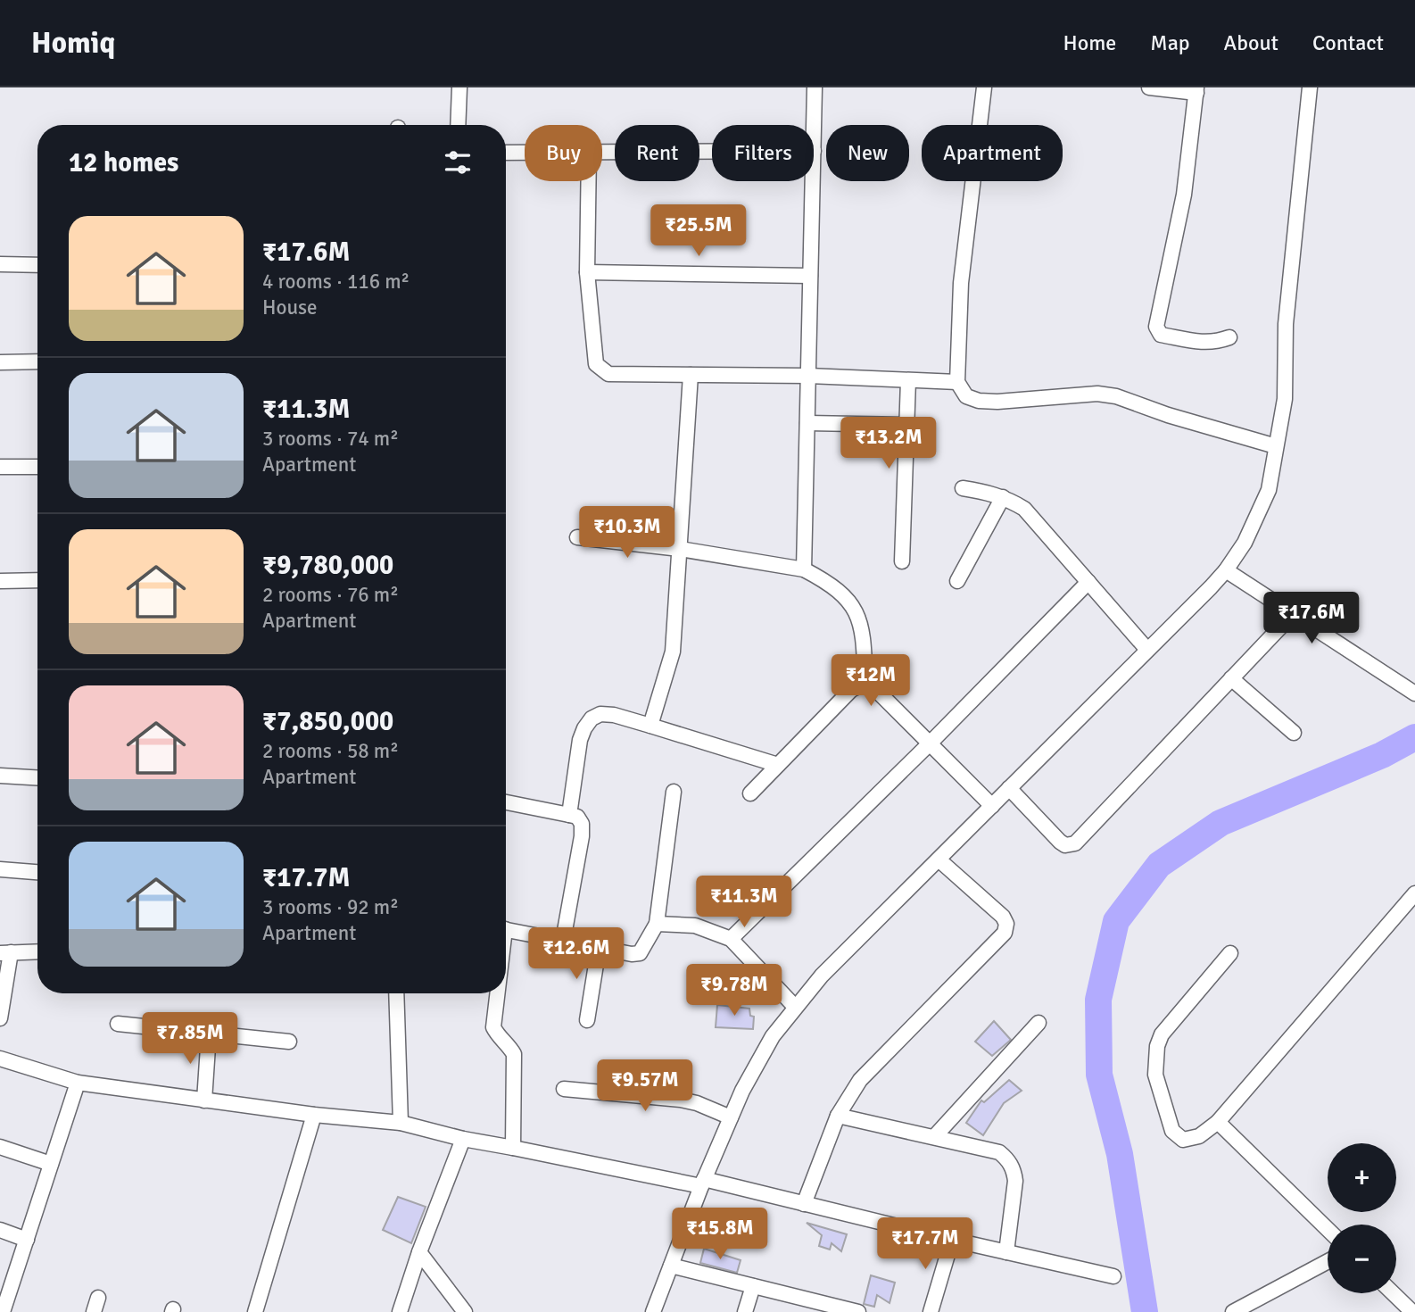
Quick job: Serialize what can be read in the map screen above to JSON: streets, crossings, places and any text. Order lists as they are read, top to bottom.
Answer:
{
  "page": {
    "header": "Homiq",
    "nav": [
      "Home",
      "Map",
      "About",
      "Contact"
    ],
    "chip": [
      "Buy",
      "Rent",
      "Filters",
      "New",
      "Apartment"
    ],
    "heading": "12 homes",
    "list": [
      {
        "name": "₹17.6M",
        "note": "4 rooms · 116 m² · House"
      },
      {
        "name": "₹11.3M",
        "note": "3 rooms · 74 m² · Apartment"
      },
      {
        "name": "₹9,780,000",
        "note": "2 rooms · 76 m² · Apartment"
      },
      {
        "name": "₹7,850,000",
        "note": "2 rooms · 58 m² · Apartment"
      },
      {
        "name": "₹17.7M",
        "note": "3 rooms · 92 m² · Apartment"
      }
    ],
    "price": [
      "₹25.5M",
      "₹13.2M",
      "₹10.3M",
      "₹17.6M",
      "₹12M",
      "₹11.3M",
      "₹12.6M",
      "₹9.78M",
      "₹7.85M",
      "₹9.57M",
      "₹15.8M",
      "₹17.7M"
    ],
    "map_buttons": ["+", "−"]
  }
}
